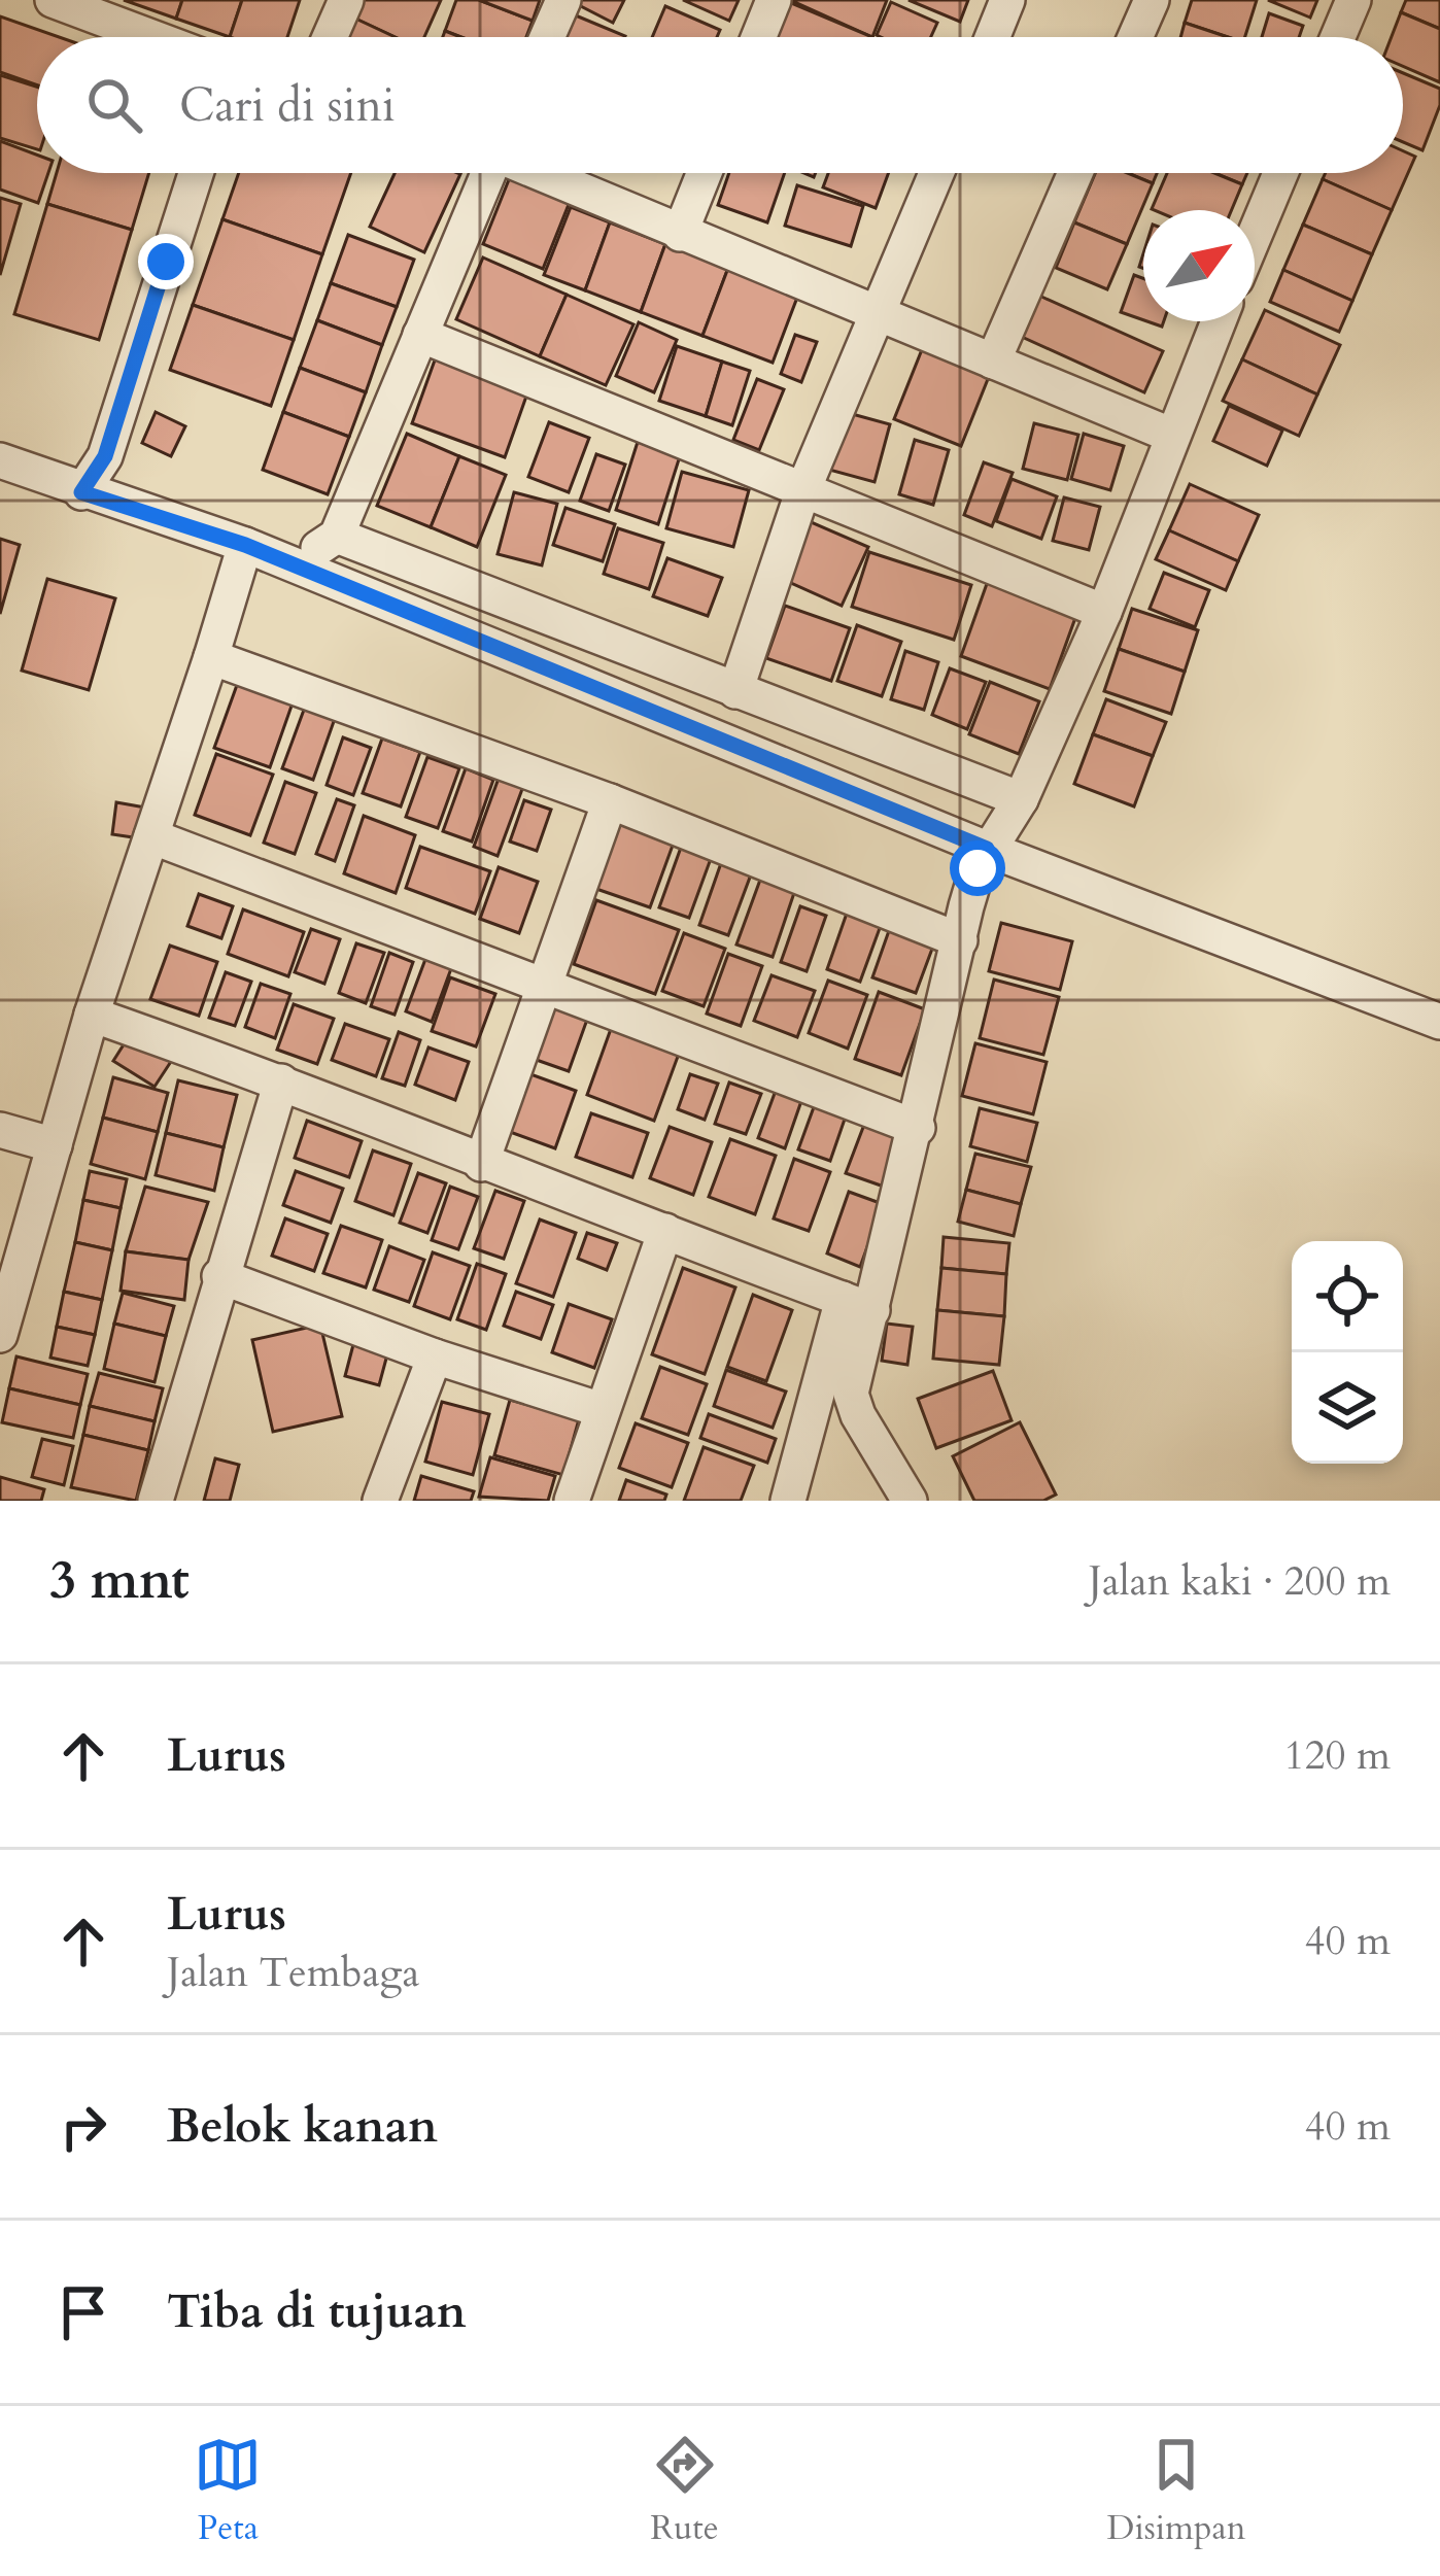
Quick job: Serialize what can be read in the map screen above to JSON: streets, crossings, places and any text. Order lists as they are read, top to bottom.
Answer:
{
  "north": "top right",
  "page": {
    "search": "Cari di sini",
    "heading": ["3 mnt", "Jalan kaki · 200 m"],
    "list": [
      ["Lurus", "120 m"],
      ["Lurus", "Jalan Tembaga", "40 m"],
      ["Belok kanan", "40 m"],
      "Tiba di tujuan"
    ],
    "nav": ["Peta", "Rute", "Disimpan"]
  }
}
